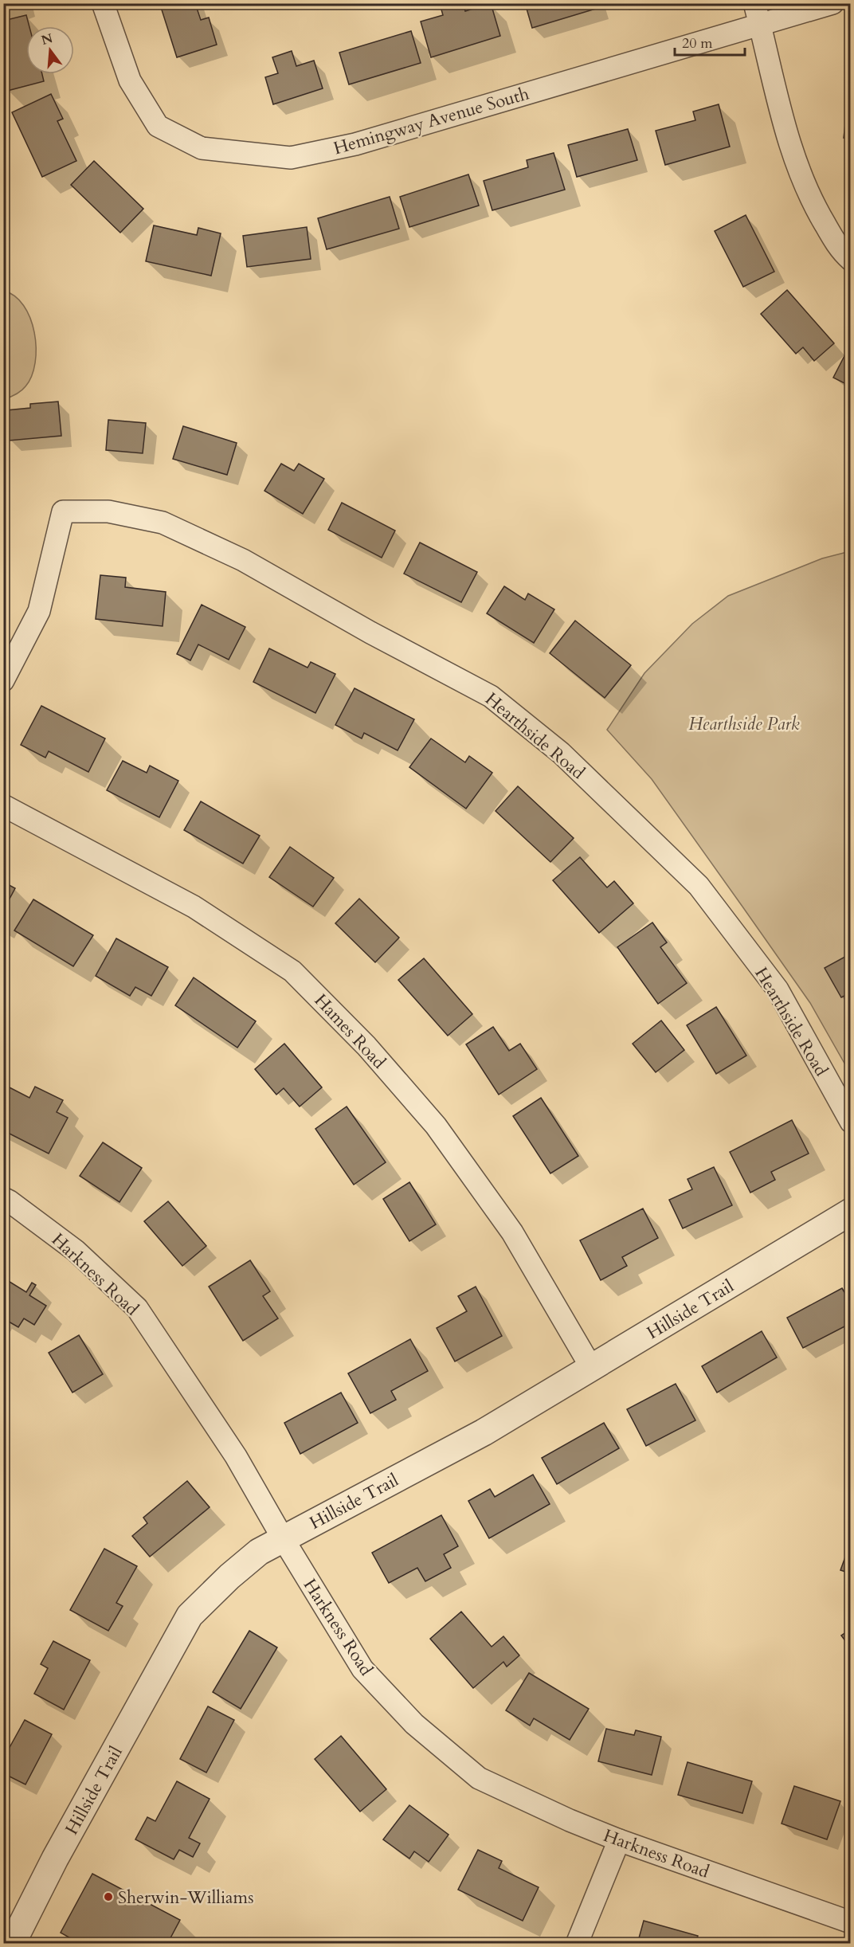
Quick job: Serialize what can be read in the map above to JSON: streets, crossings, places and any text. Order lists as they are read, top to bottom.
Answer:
{
  "streets": {
    "street": [
      "Hemingway Avenue South",
      "Hearthside Road",
      "Hames Road",
      "Harkness Road",
      "Hillside Trail"
    ]
  },
  "crossings": [
    ["Hames Road", "Hillside Trail"],
    ["Harkness Road", "Hillside Trail"]
  ],
  "parks": ["Hearthside Park"],
  "places": ["Sherwin-Williams"],
  "scale_bar": "20 m",
  "north": "top"
}
